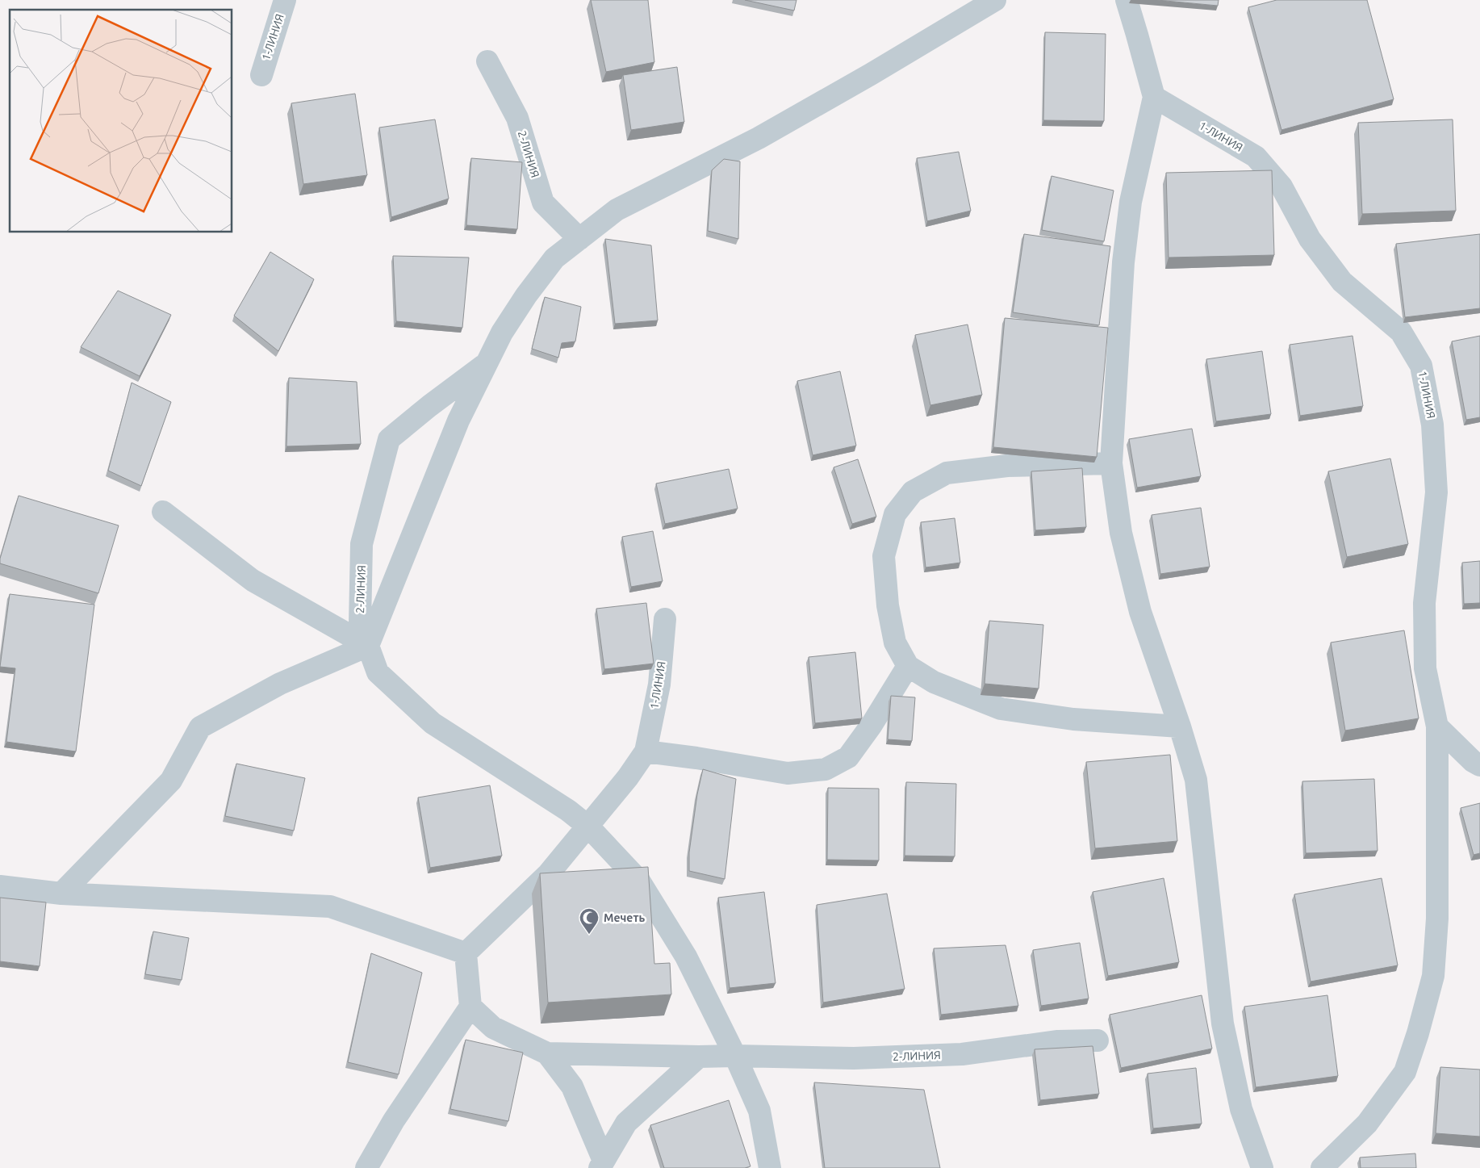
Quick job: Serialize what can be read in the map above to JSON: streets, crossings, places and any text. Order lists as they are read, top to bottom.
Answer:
{
  "streets": {
    "street": ["1-ЛИНИЯ", "2-ЛИНИЯ"]
  },
  "places": {
    "mosque": ["Мечеть"]
  }
}
